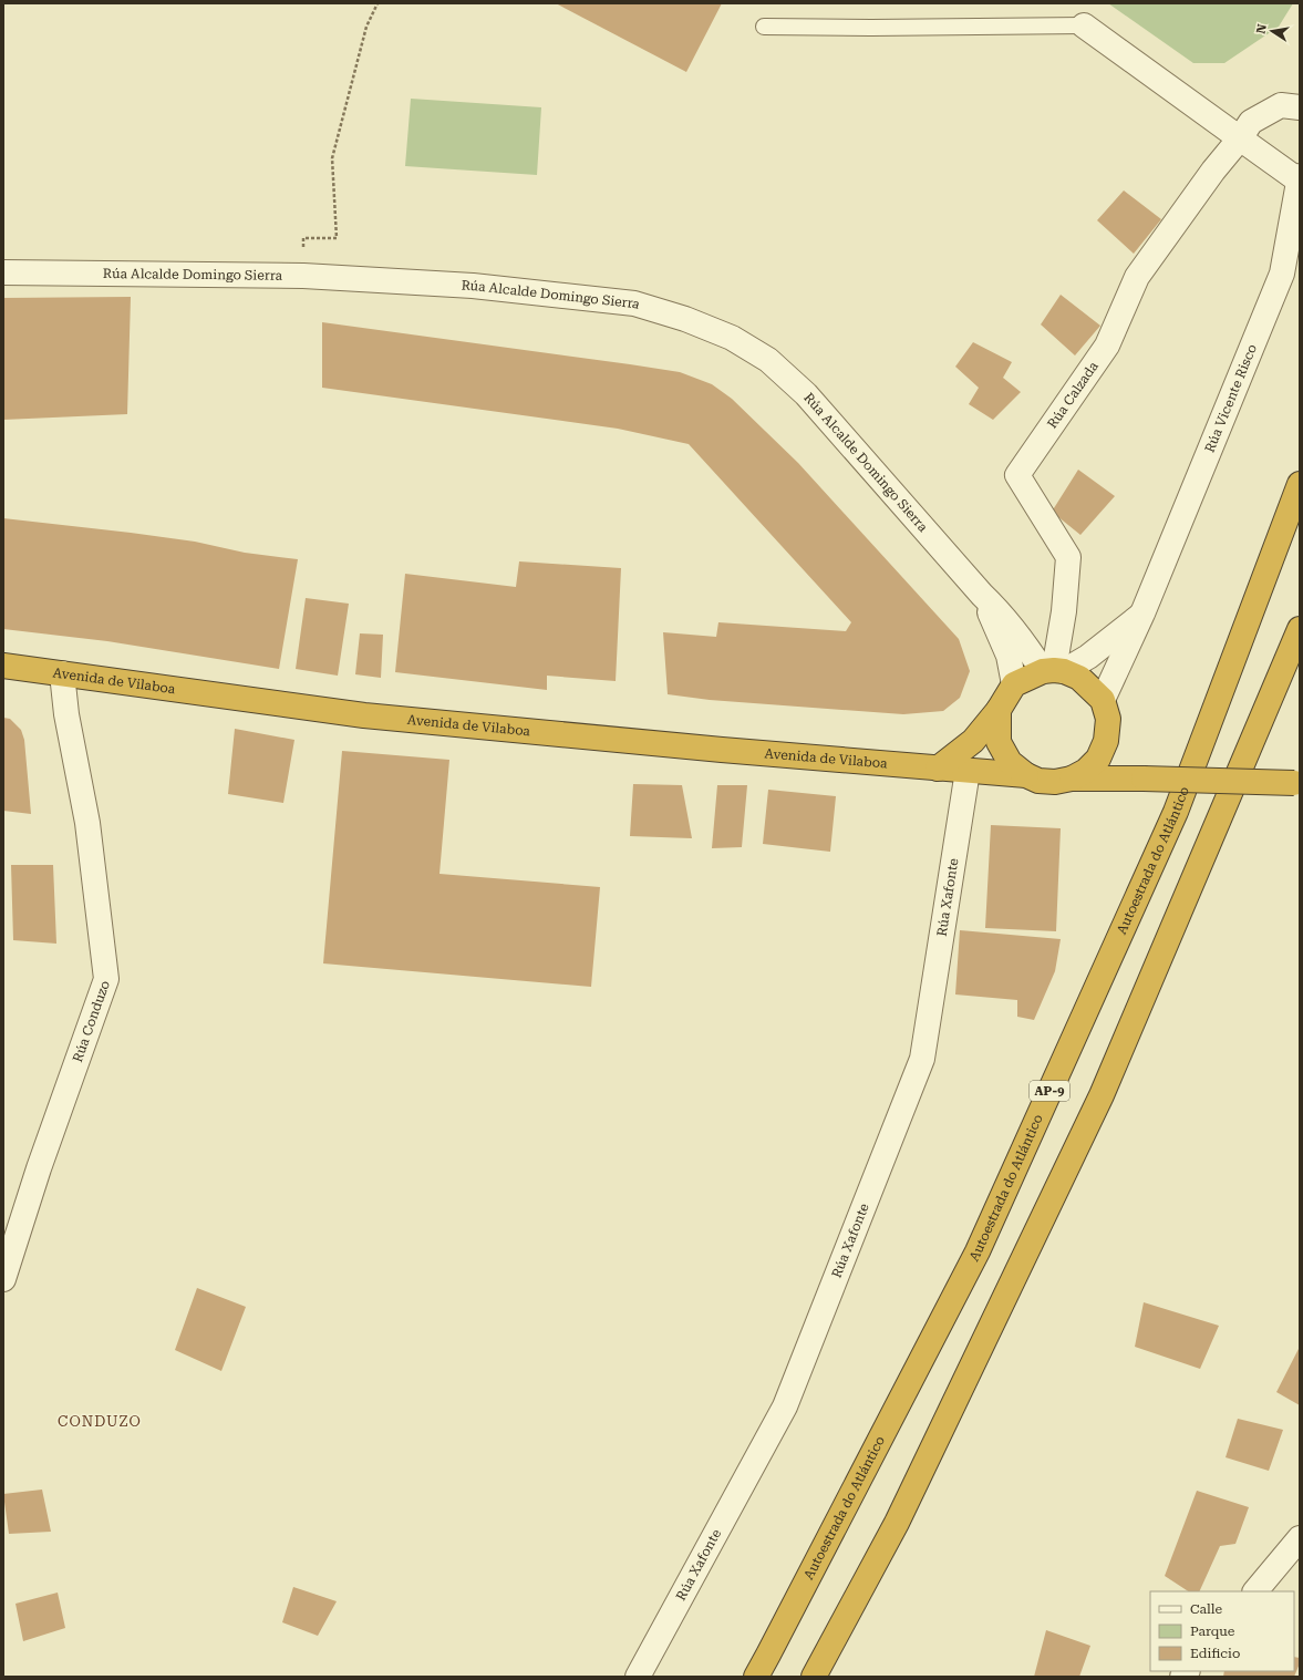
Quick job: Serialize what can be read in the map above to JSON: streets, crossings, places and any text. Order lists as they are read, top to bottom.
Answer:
{
  "streets": {
    "highway": ["Avenida de Vilaboa", "Autoestrada do Atlántico", "AP-9"],
    "street": [
      "Rúa Alcalde Domingo Sierra",
      "Rúa Calzada",
      "Rúa Vicente Risco",
      "Rúa Xafonte",
      "Rúa Conduzo"
    ]
  },
  "crossings": [
    ["Rúa Alcalde Domingo Sierra", "Rúa Calzada"],
    ["Rúa Alcalde Domingo Sierra", "Rúa Vicente Risco"],
    ["Rúa Alcalde Domingo Sierra", "Avenida de Vilaboa"],
    ["Rúa Calzada", "Rúa Vicente Risco"],
    ["Rúa Calzada", "Avenida de Vilaboa"],
    ["Rúa Vicente Risco", "Avenida de Vilaboa"],
    ["Avenida de Vilaboa", "Rúa Xafonte"],
    ["Avenida de Vilaboa", "Rúa Conduzo"]
  ],
  "districts": ["CONDUZO"],
  "legend": ["Calle", "Parque", "Edificio"],
  "north": "left"
}
